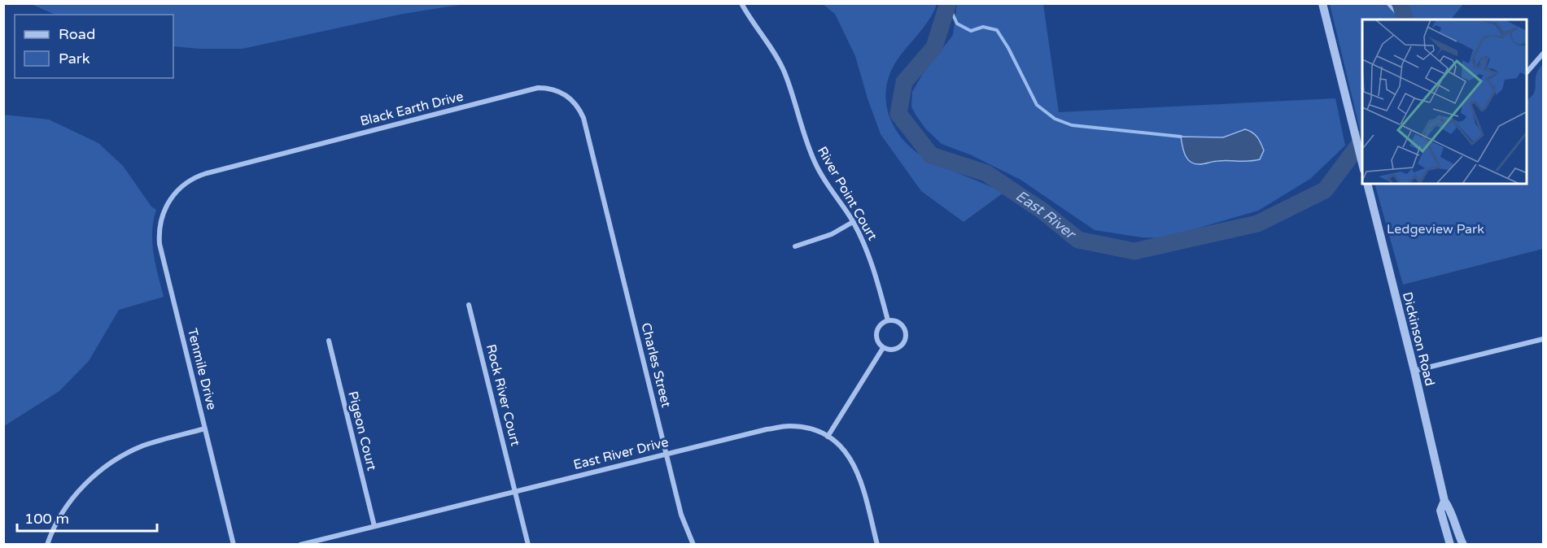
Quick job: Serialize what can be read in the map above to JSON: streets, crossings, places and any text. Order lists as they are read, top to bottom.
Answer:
{
  "streets": {
    "street": [
      "Black Earth Drive",
      "River Point Court",
      "Dickinson Road",
      "Charles Street",
      "Tenmile Drive",
      "Rock River Court",
      "Pigeon Court",
      "East River Drive"
    ]
  },
  "crossings": [
    ["Black Earth Drive", "Charles Street"],
    ["Black Earth Drive", "Tenmile Drive"],
    ["Charles Street", "East River Drive"],
    ["Rock River Court", "East River Drive"],
    ["Pigeon Court", "East River Drive"]
  ],
  "water": ["East River"],
  "parks": ["Ledgeview Park"],
  "legend": ["Road", "Park"],
  "scale_bar": "100 m"
}
